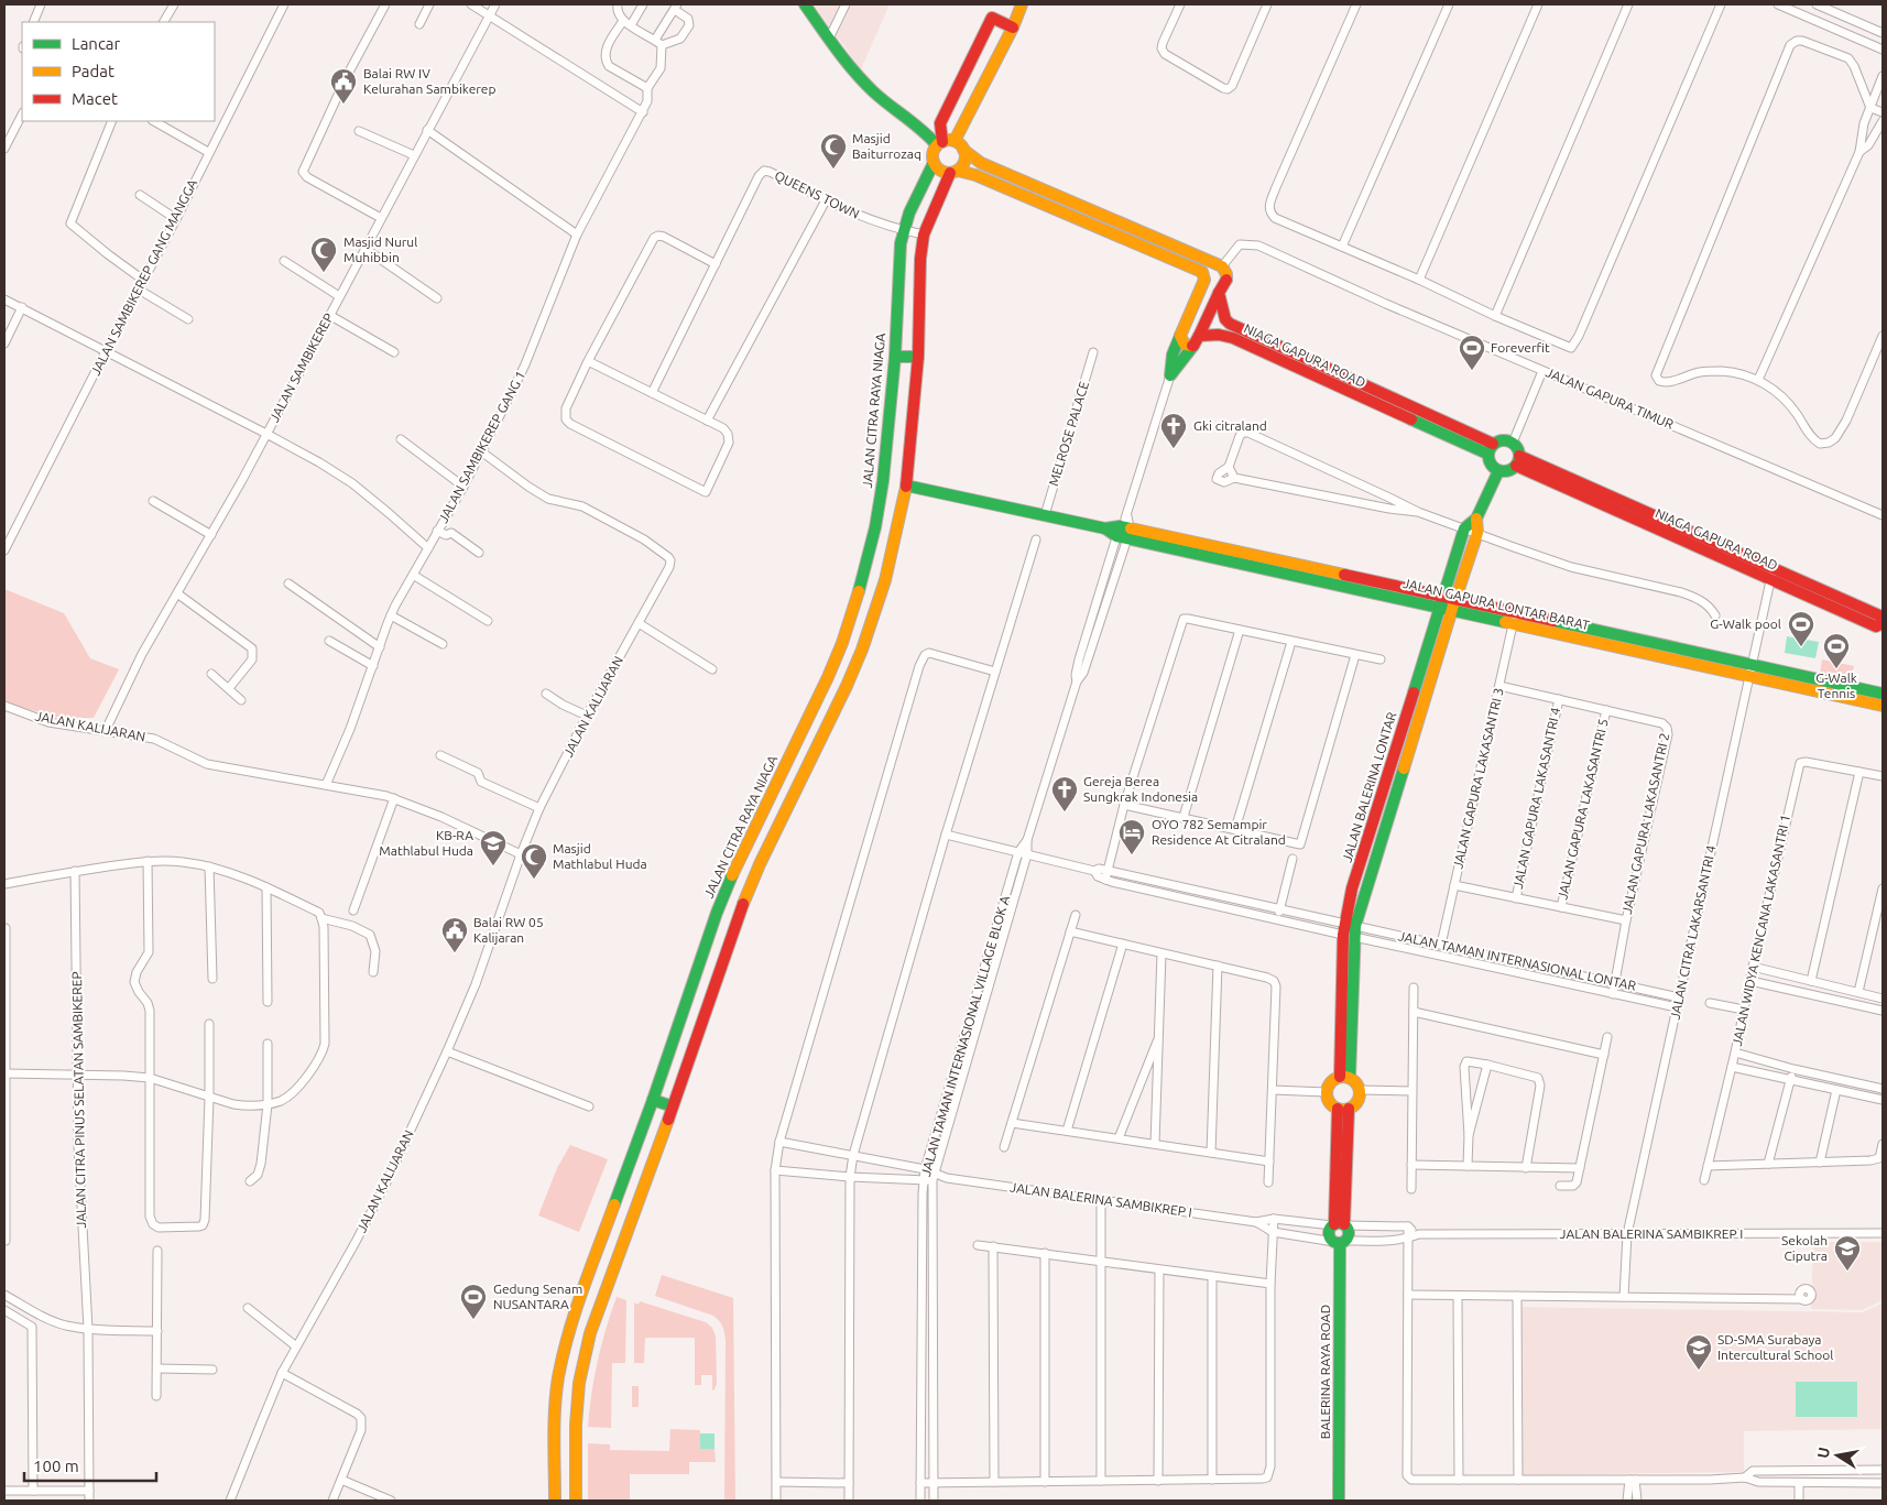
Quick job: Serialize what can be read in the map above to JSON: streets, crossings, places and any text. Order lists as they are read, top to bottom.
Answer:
{
  "streets": {
    "street": [
      "QUEENS TOWN",
      "JALAN SAMBIKEREP GANG MANGGA",
      "NIAGA GAPURA ROAD",
      "JALAN SAMBIKEREP",
      "JALAN GAPURA TIMUR",
      "JALAN CITRA RAYA NIAGA",
      "MELROSE PALACE",
      "JALAN SAMBIKEREP GANG 1",
      "JALAN GAPURA LONTAR BARAT",
      "JALAN KALIJARAN",
      "JALAN GAPURA LAKASANTRI 3",
      "JALAN BALERINA LONTAR",
      "JALAN GAPURA LAKASANTRI 4",
      "JALAN GAPURA LAKASANTRI 5",
      "JALAN GAPURA LAKASANTRI 2",
      "JALAN WIDYA KENCANA LAKASANTRI 1",
      "JALAN CITRA LAKARSANTRI 4",
      "JALAN TAMAN INTERNASIONAL LONTAR",
      "JALAN TAMAN INTERNASIONAL VILLAGE BLOK A",
      "JALAN CITRA PINUS SELATAN SAMBIKEREP",
      "JALAN BALERINA SAMBIKREP I",
      "BALERINA RAYA ROAD"
    ]
  },
  "crossings": [
    ["QUEENS TOWN", "JALAN CITRA RAYA NIAGA"],
    ["NIAGA GAPURA ROAD", "JALAN GAPURA TIMUR"],
    ["NIAGA GAPURA ROAD", "JALAN BALERINA LONTAR"],
    ["NIAGA GAPURA ROAD", "JALAN CITRA LAKARSANTRI 4"],
    ["JALAN SAMBIKEREP", "JALAN KALIJARAN"],
    ["MELROSE PALACE", "JALAN GAPURA LONTAR BARAT"],
    ["JALAN SAMBIKEREP GANG 1", "JALAN KALIJARAN"],
    ["JALAN GAPURA LONTAR BARAT", "JALAN GAPURA LAKASANTRI 3"],
    ["JALAN GAPURA LONTAR BARAT", "JALAN BALERINA LONTAR"],
    ["JALAN GAPURA LONTAR BARAT", "JALAN CITRA LAKARSANTRI 4"],
    ["JALAN GAPURA LONTAR BARAT", "JALAN TAMAN INTERNASIONAL VILLAGE BLOK A"],
    ["JALAN GAPURA LAKASANTRI 3", "JALAN GAPURA LAKASANTRI 2"],
    ["JALAN GAPURA LAKASANTRI 3", "JALAN TAMAN INTERNASIONAL LONTAR"],
    ["JALAN BALERINA LONTAR", "JALAN TAMAN INTERNASIONAL LONTAR"],
    ["JALAN GAPURA LAKASANTRI 4", "JALAN GAPURA LAKASANTRI 2"],
    ["JALAN GAPURA LAKASANTRI 5", "JALAN GAPURA LAKASANTRI 2"],
    ["JALAN GAPURA LAKASANTRI 2", "JALAN TAMAN INTERNASIONAL LONTAR"],
    ["JALAN CITRA LAKARSANTRI 4", "JALAN TAMAN INTERNASIONAL LONTAR"],
    ["JALAN CITRA LAKARSANTRI 4", "JALAN BALERINA SAMBIKREP I"],
    ["JALAN TAMAN INTERNASIONAL LONTAR", "JALAN TAMAN INTERNASIONAL VILLAGE BLOK A"],
    ["JALAN TAMAN INTERNASIONAL VILLAGE BLOK A", "JALAN BALERINA SAMBIKREP I"],
    ["JALAN BALERINA SAMBIKREP I", "BALERINA RAYA ROAD"]
  ],
  "places": {
    "public building": ["Balai RW IV Kelurahan Sambikerep", "Balai RW 05 Kalijaran"],
    "mosque": ["Masjid Baiturrozaq", "Masjid Nurul Muhibbin", "Masjid Mathlabul Huda"],
    "sports": [
      "Foreverfit",
      "G-Walk pool",
      "G-Walk Tennis",
      "Gedung Senam NUSANTARA"
    ],
    "church": ["Gki citraland", "Gereja Berea Sungkrak Indonesia"],
    "hotel": ["OYO 782 Semampir Residence At Citraland"],
    "school or university": ["KB-RA Mathlabul Huda", "Sekolah Ciputra", "SD-SMA Surabaya Intercultural School"]
  },
  "legend": ["Lancar", "Padat", "Macet"],
  "scale_bar": "100 m",
  "north": "left"
}
